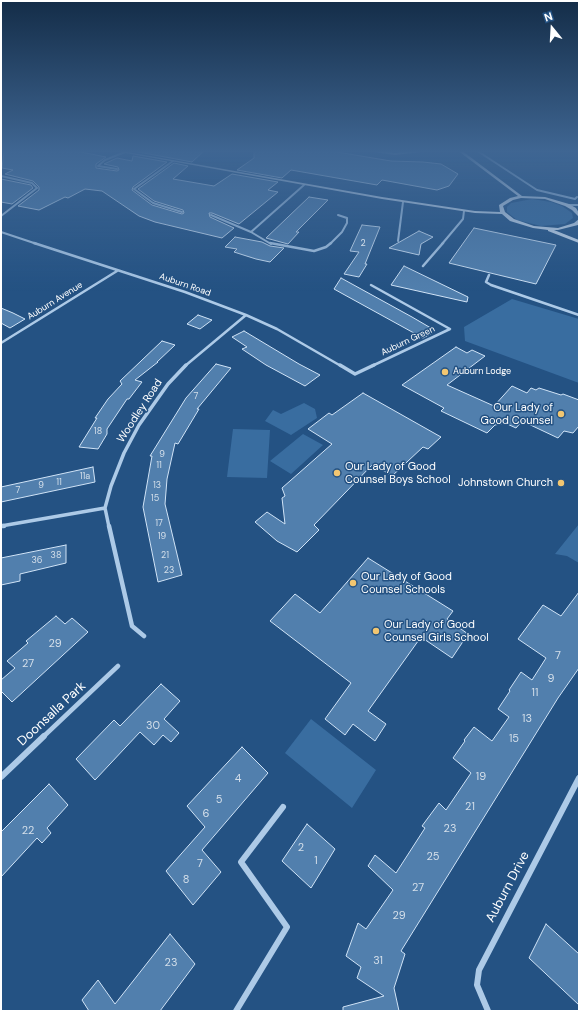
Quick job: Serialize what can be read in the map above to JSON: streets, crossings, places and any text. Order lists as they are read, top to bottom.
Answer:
{
  "streets": {
    "street": [
      "Auburn Road",
      "Auburn Avenue",
      "Auburn Green",
      "Woodley Road",
      "Doonsalla Park",
      "Auburn Drive"
    ]
  },
  "crossings": [
    ["Auburn Road", "Auburn Avenue"],
    ["Auburn Road", "Auburn Green"],
    ["Auburn Road", "Woodley Road"]
  ],
  "places": [
    "Auburn Lodge",
    "Our Lady of Good Counsel",
    "Our Lady of Good Counsel Boys School",
    "Johnstown Church",
    "Our Lady of Good Counsel Schools",
    "Our Lady of Good Counsel Girls School"
  ],
  "house_numbers": [
    "2",
    "7",
    "18",
    "9",
    "11",
    "11a",
    "11",
    "9",
    "13",
    "7",
    "15",
    "17",
    "19",
    "38",
    "21",
    "36",
    "23",
    "29",
    "7",
    "27",
    "9",
    "11",
    "13",
    "30",
    "15",
    "19",
    "4",
    "5",
    "21",
    "6",
    "23",
    "22",
    "2",
    "25",
    "1",
    "7",
    "8",
    "27",
    "29",
    "31",
    "23"
  ],
  "north": "top"
}
